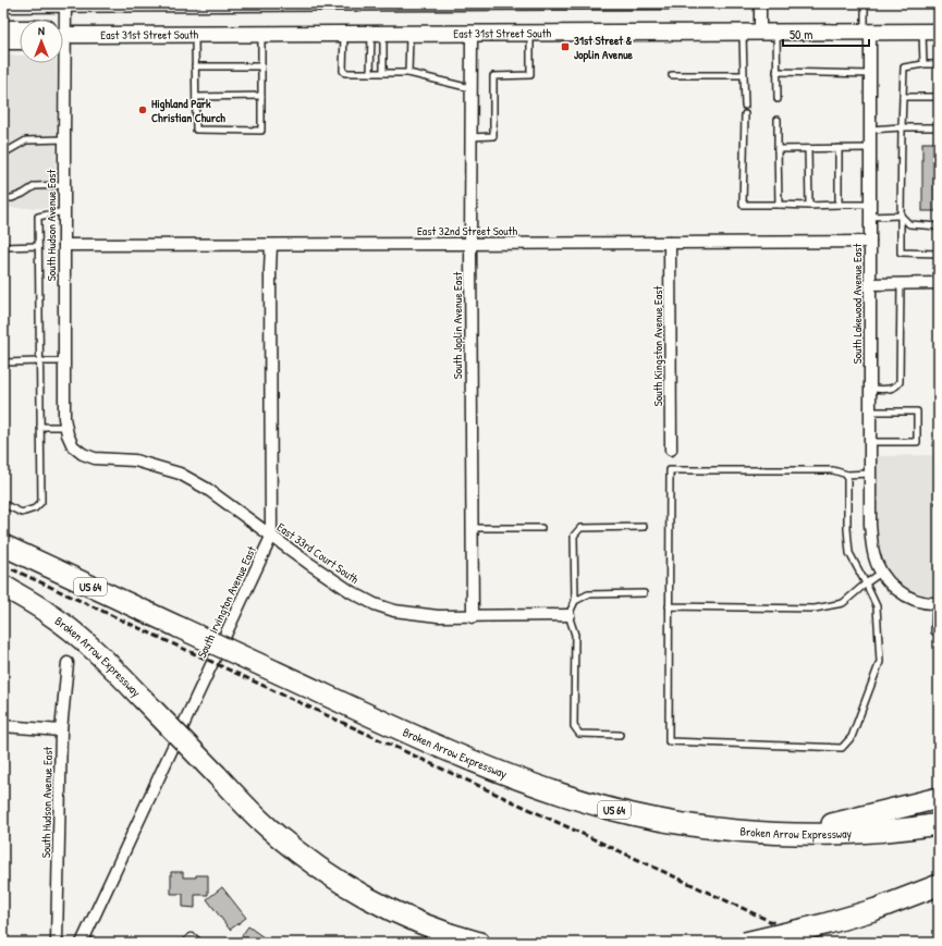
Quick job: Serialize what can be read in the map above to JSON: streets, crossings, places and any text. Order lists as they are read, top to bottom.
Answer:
{
  "streets": {
    "highway": ["US 64", "Broken Arrow Expressway"],
    "main road": ["East 31st Street South"],
    "street": [
      "South Hudson Avenue East",
      "East 32nd Street South",
      "South Lakewood Avenue East",
      "South Joplin Avenue East",
      "South Kingston Avenue East",
      "East 33rd Court South",
      "South Irvington Avenue East"
    ]
  },
  "crossings": [
    ["East 31st Street South", "South Lakewood Avenue East"],
    ["East 31st Street South", "South Joplin Avenue East"],
    ["South Hudson Avenue East", "East 32nd Street South"],
    ["South Hudson Avenue East", "East 33rd Court South"],
    ["East 32nd Street South", "South Lakewood Avenue East"],
    ["East 32nd Street South", "South Joplin Avenue East"],
    ["East 32nd Street South", "South Kingston Avenue East"],
    ["East 32nd Street South", "South Irvington Avenue East"],
    ["South Joplin Avenue East", "East 33rd Court South"],
    ["East 33rd Court South", "South Irvington Avenue East"]
  ],
  "places": {
    "transit": ["31st Street & Joplin Avenue"],
    "other": ["Highland Park Christian Church"]
  },
  "scale_bar": "50 m",
  "north": "top"
}
